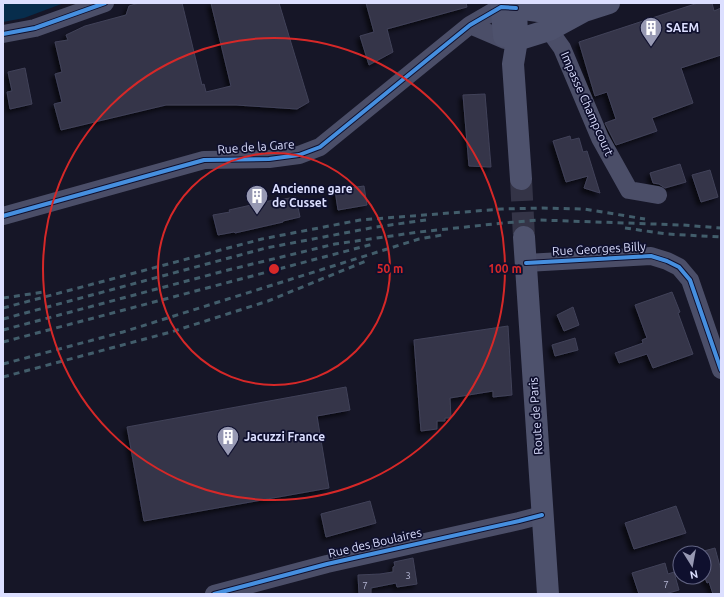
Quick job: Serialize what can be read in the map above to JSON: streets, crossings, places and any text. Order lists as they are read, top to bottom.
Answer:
{
  "streets": {
    "main road": ["Route de Paris"],
    "street": [
      "Impasse Champcourt",
      "Rue de la Gare",
      "Rue Georges Billy",
      "Rue des Boulaires"
    ]
  },
  "crossings": [
    ["Rue Georges Billy", "Route de Paris"],
    ["Route de Paris", "Rue des Boulaires"]
  ],
  "places": {
    "building": ["SAEM", "Ancienne gare de Cusset", "Jacuzzi France"]
  },
  "house_numbers": ["3", "7", "7"],
  "north": "bottom",
  "rings": ["50 m", "100 m"]
}
